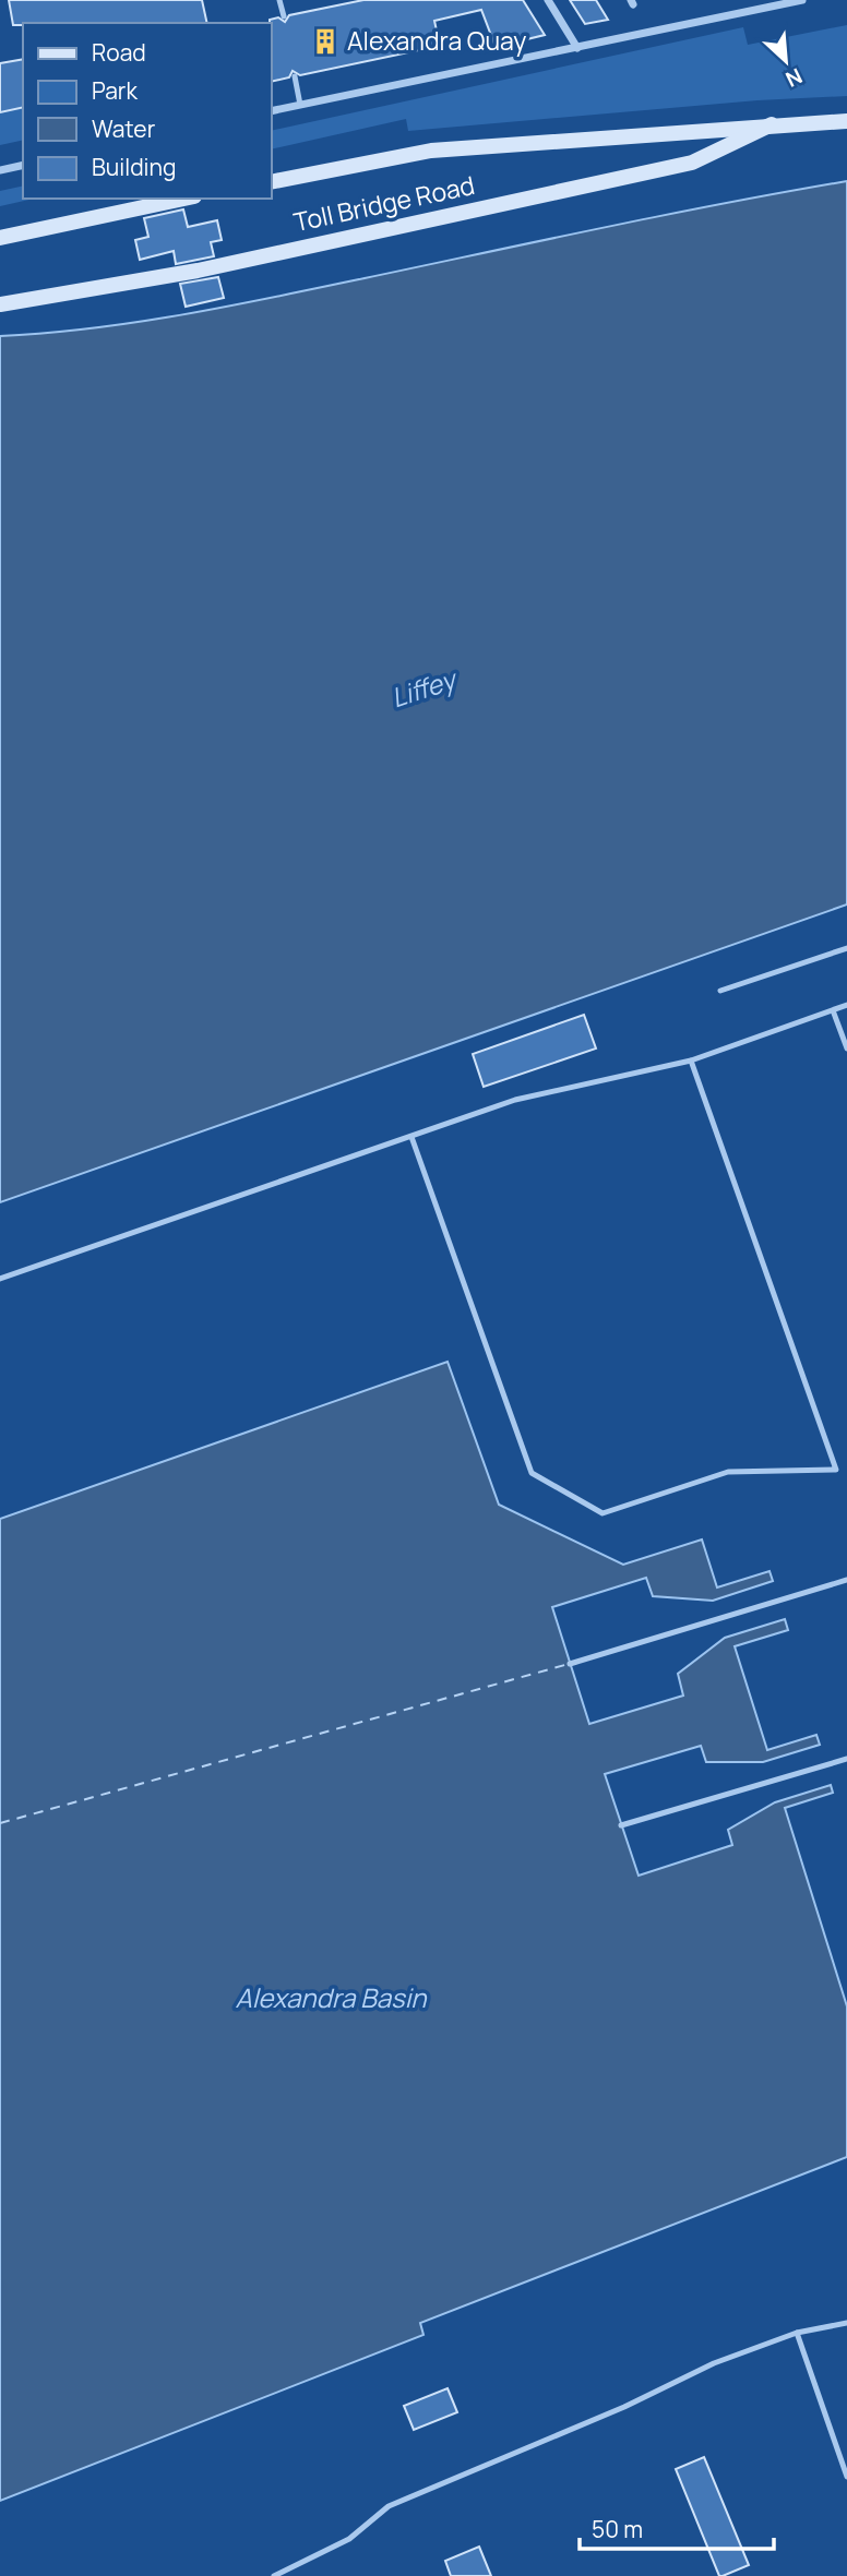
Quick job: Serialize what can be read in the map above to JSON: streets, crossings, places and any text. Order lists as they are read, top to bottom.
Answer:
{
  "streets": {
    "main road": ["Toll Bridge Road"]
  },
  "water": ["Liffey", "Alexandra Basin"],
  "places": {
    "building": ["Alexandra Quay"]
  },
  "legend": [
    "Road",
    "Park",
    "Water",
    "Building"
  ],
  "scale_bar": "50 m",
  "north": "bottom right"
}
